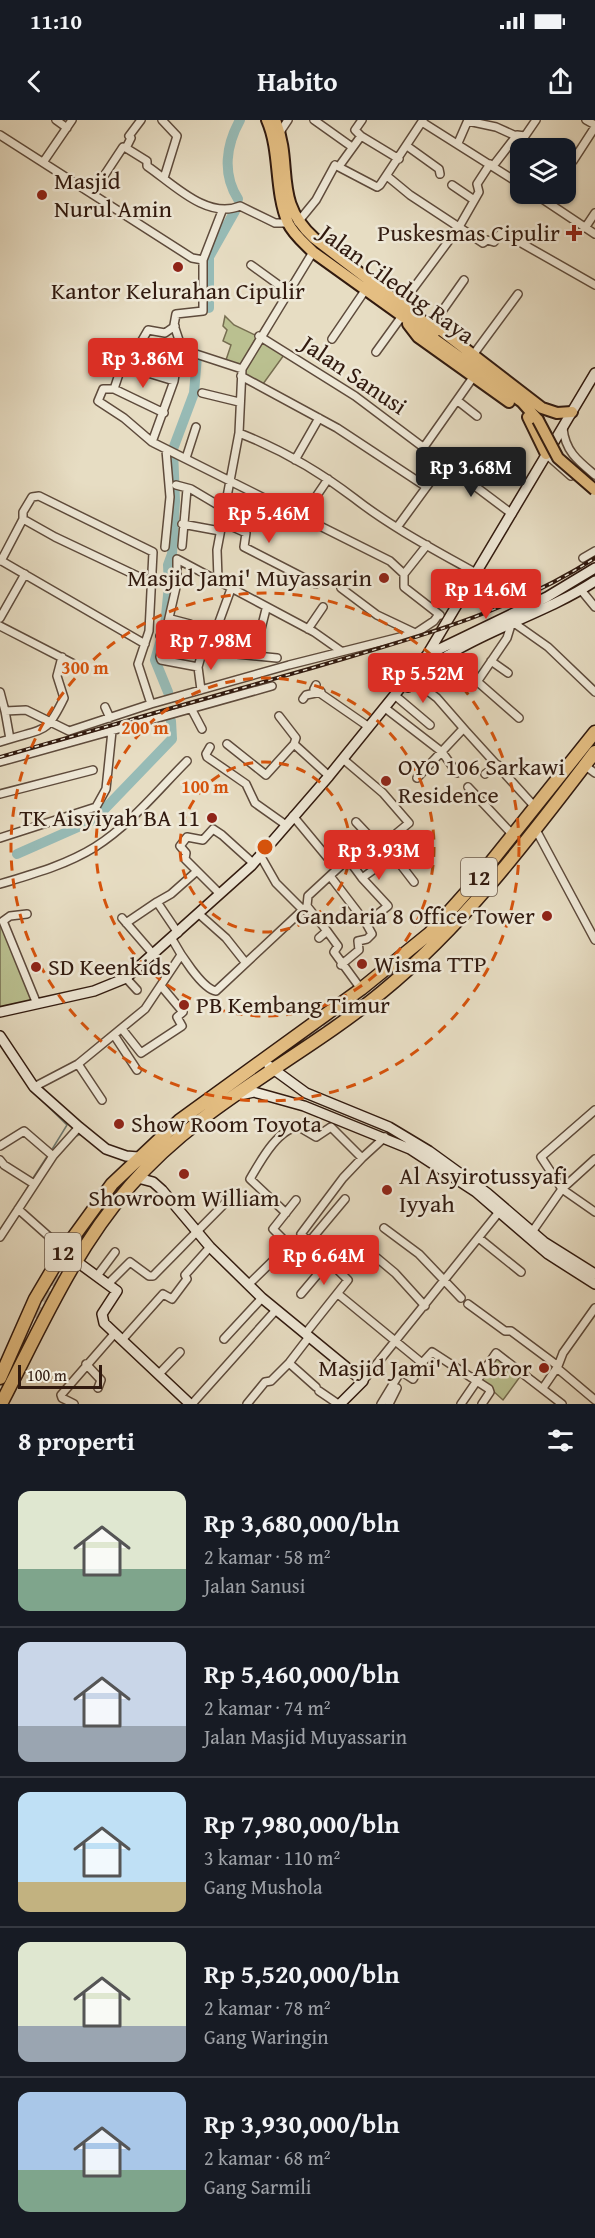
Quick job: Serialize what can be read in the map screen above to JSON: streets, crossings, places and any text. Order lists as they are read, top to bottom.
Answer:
{
  "streets": {
    "highway": ["12"],
    "main road": ["Jalan Ciledug Raya"],
    "street": ["Jalan Sanusi"]
  },
  "places": {
    "other": [
      "Masjid Nurul Amin",
      "Kantor Kelurahan Cipulir",
      "Masjid Jami' Muyassarin",
      "OYO 106 Sarkawi Residence",
      "TK Aisyiyah BA 11",
      "Gandaria 8 Office Tower",
      "Wisma TTP",
      "SD Keenkids",
      "PB Kembang Timur",
      "Show Room Toyota",
      "Showroom William",
      "Al Asyirotussyafi Iyyah",
      "Masjid Jami' Al Abror"
    ],
    "health": ["Puskesmas Cipulir"]
  },
  "scale_bar": "100 m",
  "page": {
    "status": "11:10",
    "header": "Habito",
    "price": [
      "Rp 3.86M",
      "Rp 3.68M",
      "Rp 5.46M",
      "Rp 14.6M",
      "Rp 7.98M",
      "Rp 5.52M",
      "Rp 3.93M",
      "Rp 6.64M"
    ],
    "scale": "100 m",
    "heading": "8 properti",
    "list": [
      {
        "name": "Rp 3,680,000/bln",
        "note": "2 kamar · 58 m² · Jalan Sanusi"
      },
      {
        "name": "Rp 5,460,000/bln",
        "note": "2 kamar · 74 m² · Jalan Masjid Muyassarin"
      },
      {
        "name": "Rp 7,980,000/bln",
        "note": "3 kamar · 110 m² · Gang Mushola"
      },
      {
        "name": "Rp 5,520,000/bln",
        "note": "2 kamar · 78 m² · Gang Waringin"
      },
      {
        "name": "Rp 3,930,000/bln",
        "note": "2 kamar · 68 m² · Gang Sarmili"
      }
    ]
  },
  "rings": ["300 m", "200 m", "100 m"]
}
